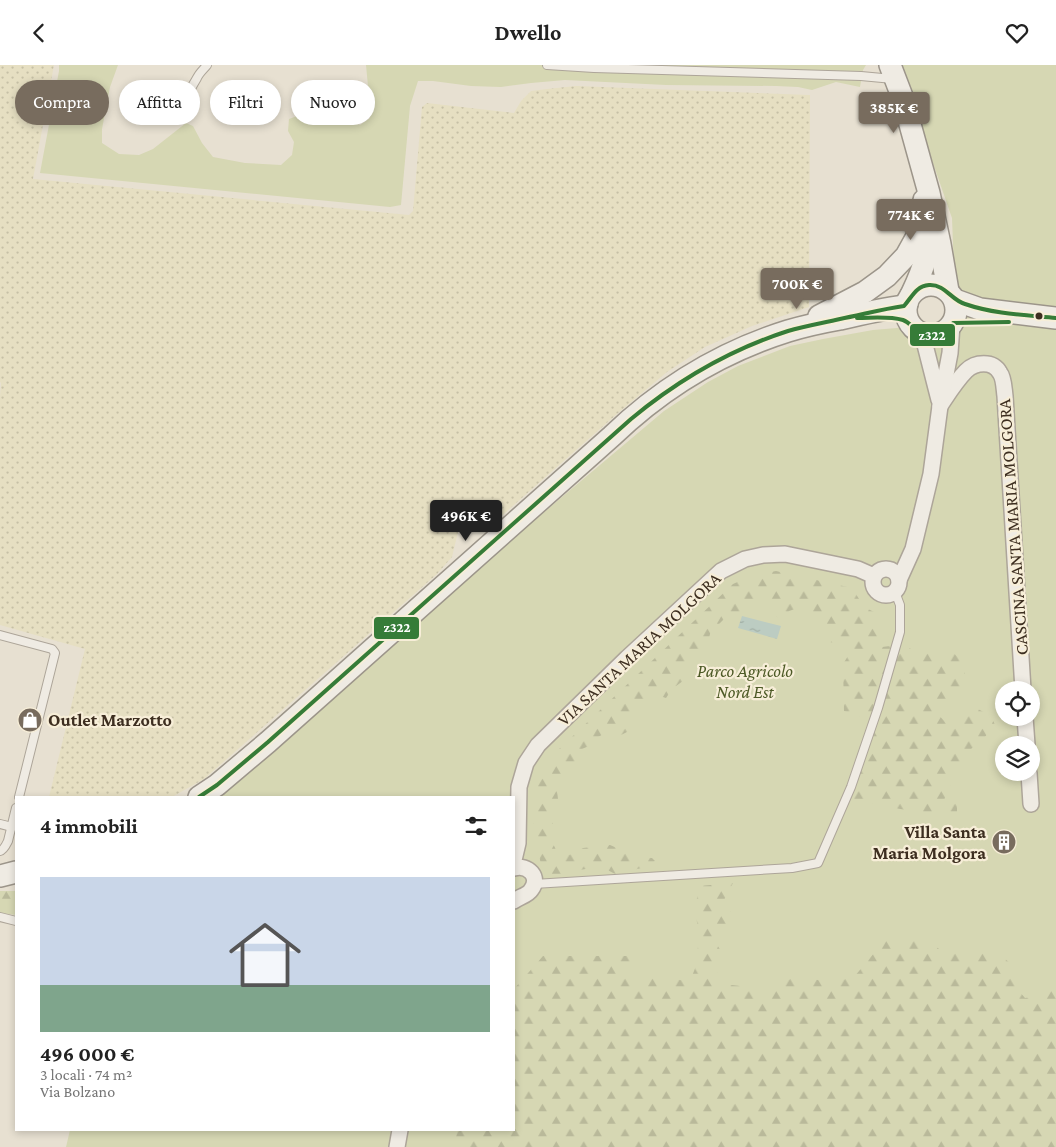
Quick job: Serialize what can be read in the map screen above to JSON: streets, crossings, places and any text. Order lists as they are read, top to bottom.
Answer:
{
  "streets": {
    "street": ["CASCINA SANTA MARIA MOLGORA", "VIA SANTA MARIA MOLGORA"]
  },
  "parks": ["Parco Agricolo Nord Est"],
  "places": {
    "shop": ["Outlet Marzotto"],
    "building": ["Villa Santa Maria Molgora"]
  },
  "lines": ["transit line z322"],
  "page": {
    "header": "Dwello",
    "chip": [
      "Compra",
      "Affitta",
      "Filtri",
      "Nuovo"
    ],
    "price": [
      "385K €",
      "774K €",
      "700K €",
      "496K €"
    ],
    "heading": "4 immobili",
    "list": [
      {
        "name": "496 000 €",
        "note": "3 locali · 74 m² · Via Bolzano"
      }
    ]
  }
}
